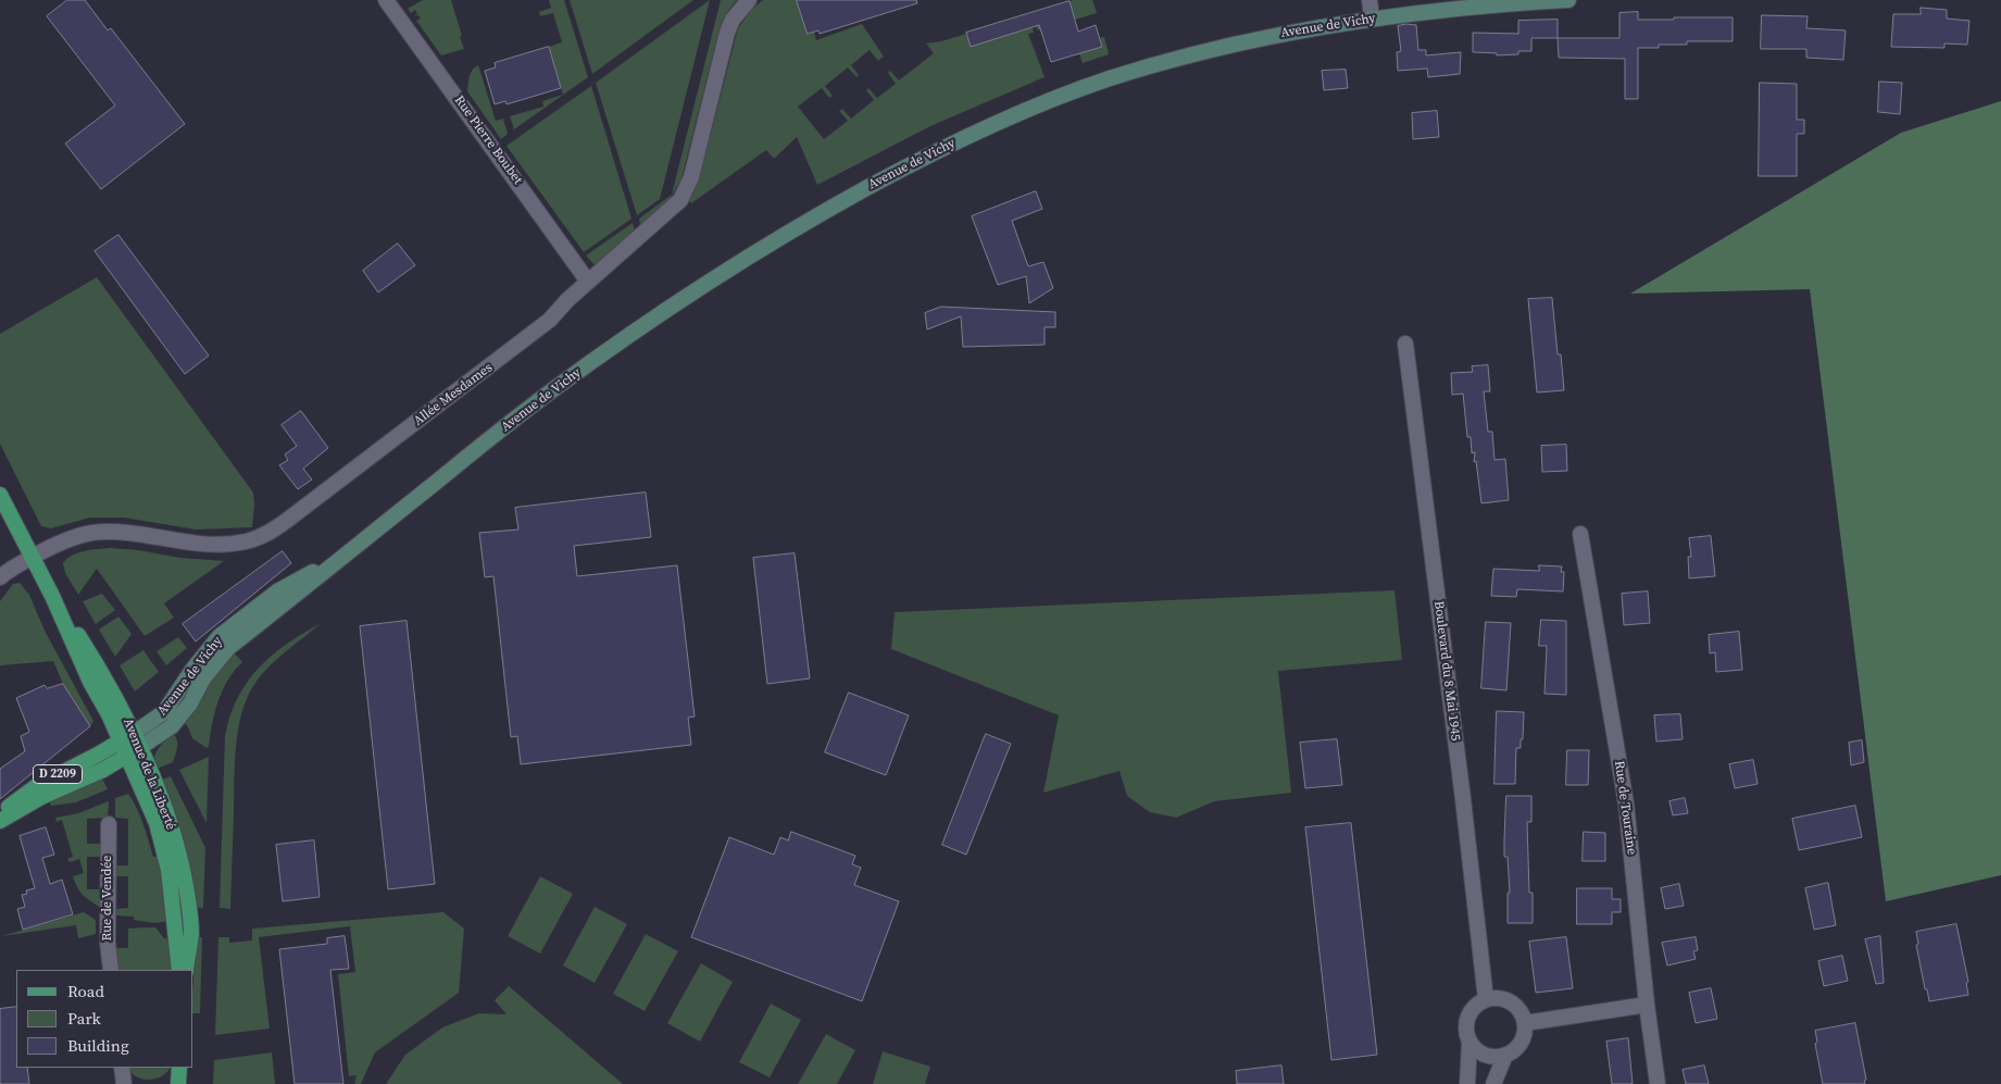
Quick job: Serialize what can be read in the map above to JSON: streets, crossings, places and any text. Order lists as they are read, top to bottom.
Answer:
{
  "streets": {
    "main road": ["Avenue de Vichy", "D 2209", "Avenue de la Liberté"],
    "street": [
      "Rue Pierre Boubet",
      "Allée Mesdames",
      "Boulevard du 8 Mai 1945",
      "Rue de Touraine",
      "Rue de Vendée"
    ]
  },
  "crossings": [
    ["Avenue de Vichy", "Avenue de la Liberté"],
    ["Rue Pierre Boubet", "Allée Mesdames"],
    ["Allée Mesdames", "Avenue de la Liberté"]
  ],
  "legend": ["Road", "Park", "Building"]
}
